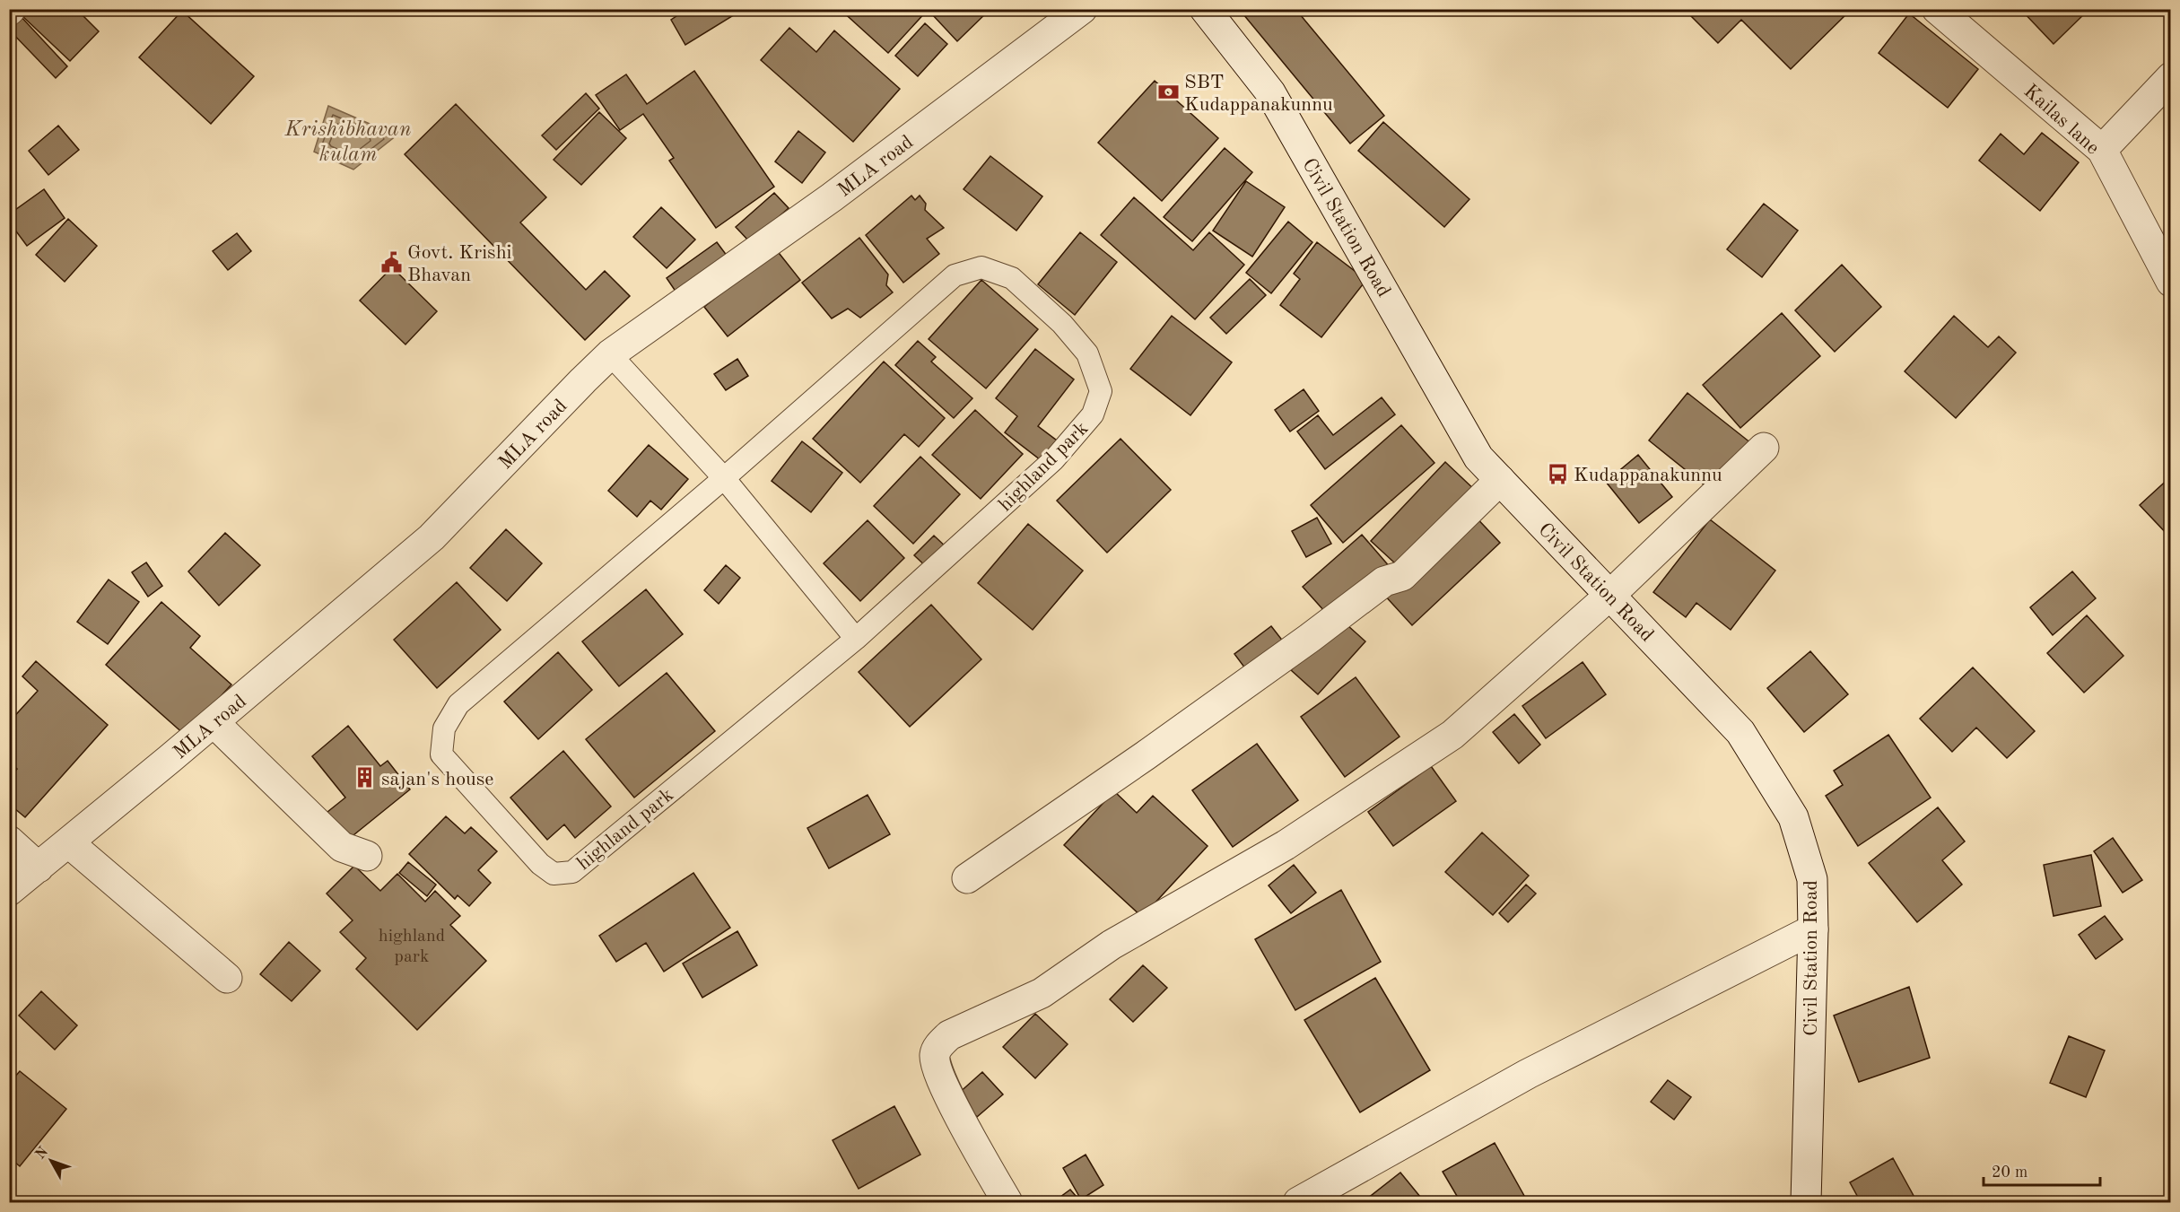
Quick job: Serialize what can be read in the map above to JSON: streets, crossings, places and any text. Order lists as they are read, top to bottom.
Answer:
{
  "streets": {
    "street": ["Kailas lane", "MLA road", "Civil Station Road"],
    "lane": ["highland park"]
  },
  "water": ["Krishibhavan kulam"],
  "places": {
    "bank": ["SBT Kudappanakunnu"],
    "public building": ["Govt. Krishi Bhavan"],
    "bus stop": ["Kudappanakunnu"],
    "building": ["sajan's house"]
  },
  "house_numbers": ["highland park"],
  "scale_bar": "20 m",
  "north": "top left"
}
